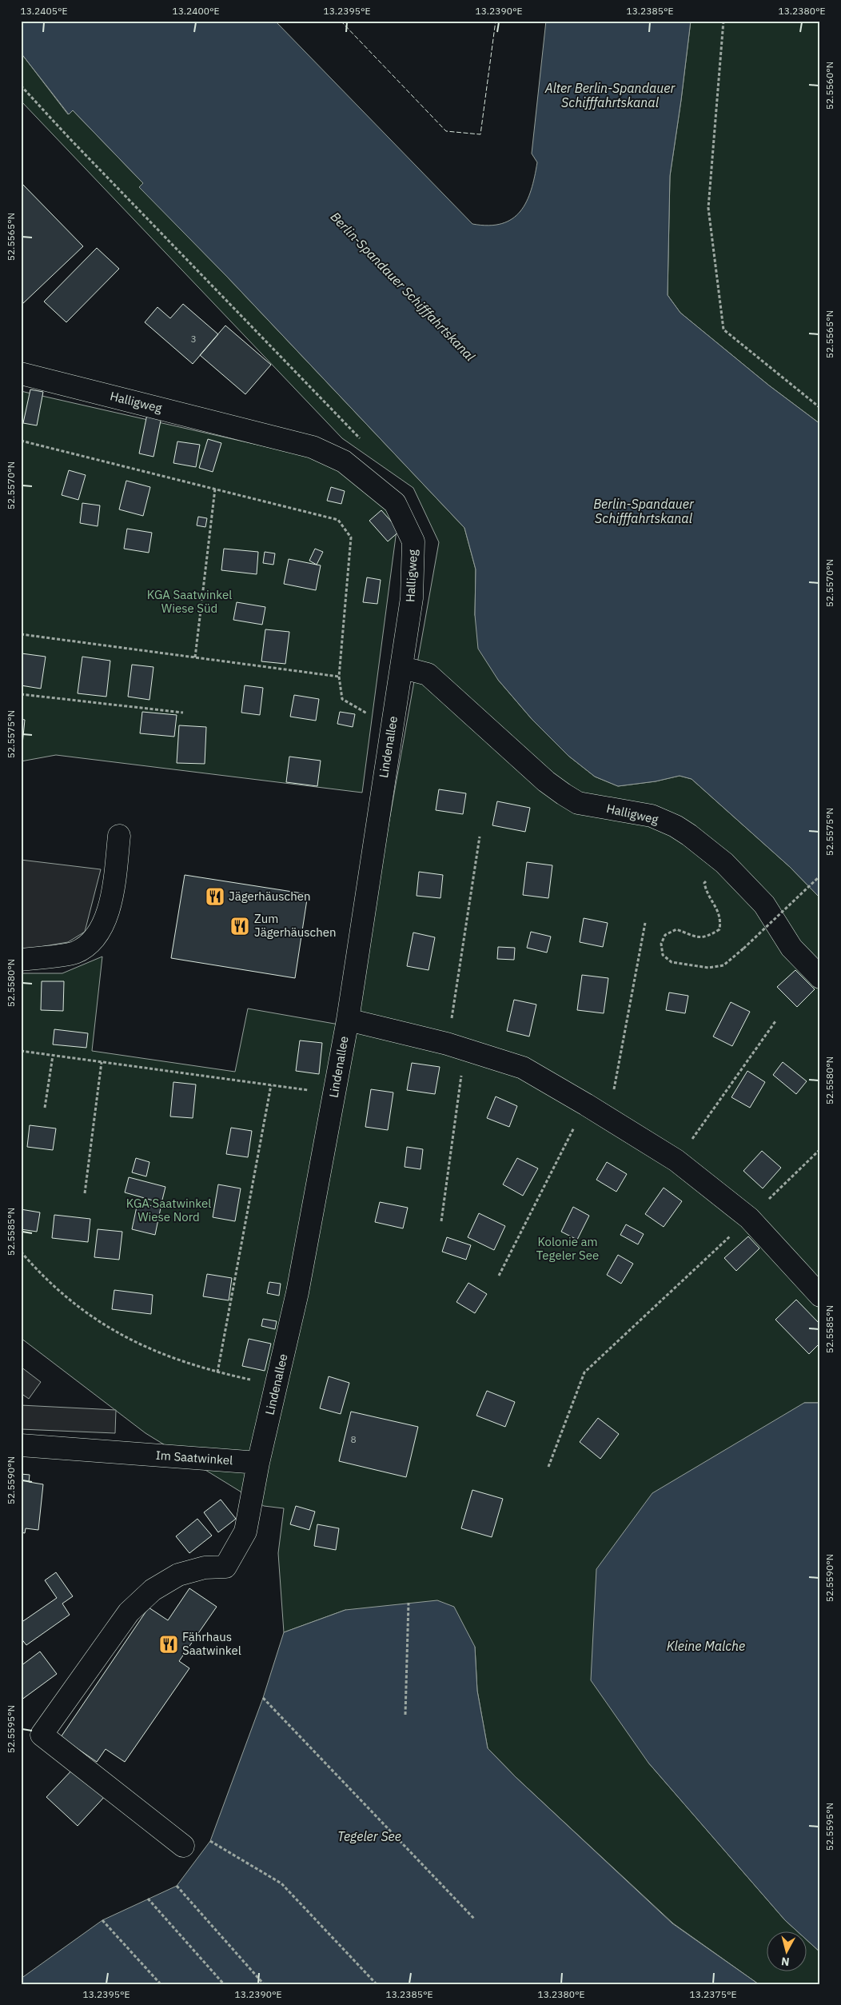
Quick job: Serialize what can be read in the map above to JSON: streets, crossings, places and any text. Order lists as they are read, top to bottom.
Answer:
{
  "streets": {
    "street": ["Halligweg", "Lindenallee", "Im Saatwinkel"]
  },
  "crossings": [
    ["Halligweg", "Lindenallee"],
    ["Lindenallee", "Im Saatwinkel"]
  ],
  "water": [
    "Alter Berlin-Spandauer Schifffahrtskanal",
    "Berlin-Spandauer Schifffahrtskanal",
    "Kleine Malche",
    "Tegeler See"
  ],
  "parks": ["KGA Saatwinkel Wiese Süd", "KGA Saatwinkel Wiese Nord", "Kolonie am Tegeler See"],
  "places": {
    "restaurant": ["Jägerhäuschen", "Zum Jägerhäuschen", "Fährhaus Saatwinkel"]
  },
  "house_numbers": ["3", "8"],
  "north": "bottom",
  "coordinates": [
    "13.2405°E",
    "13.2400°E",
    "13.2395°E",
    "13.2390°E",
    "13.2385°E",
    "13.2380°E",
    "52.5560°N",
    "52.5565°N",
    "52.5570°N",
    "52.5575°N",
    "52.5580°N",
    "52.5585°N",
    "52.5590°N",
    "52.5595°N",
    "13.2375°E"
  ]
}
